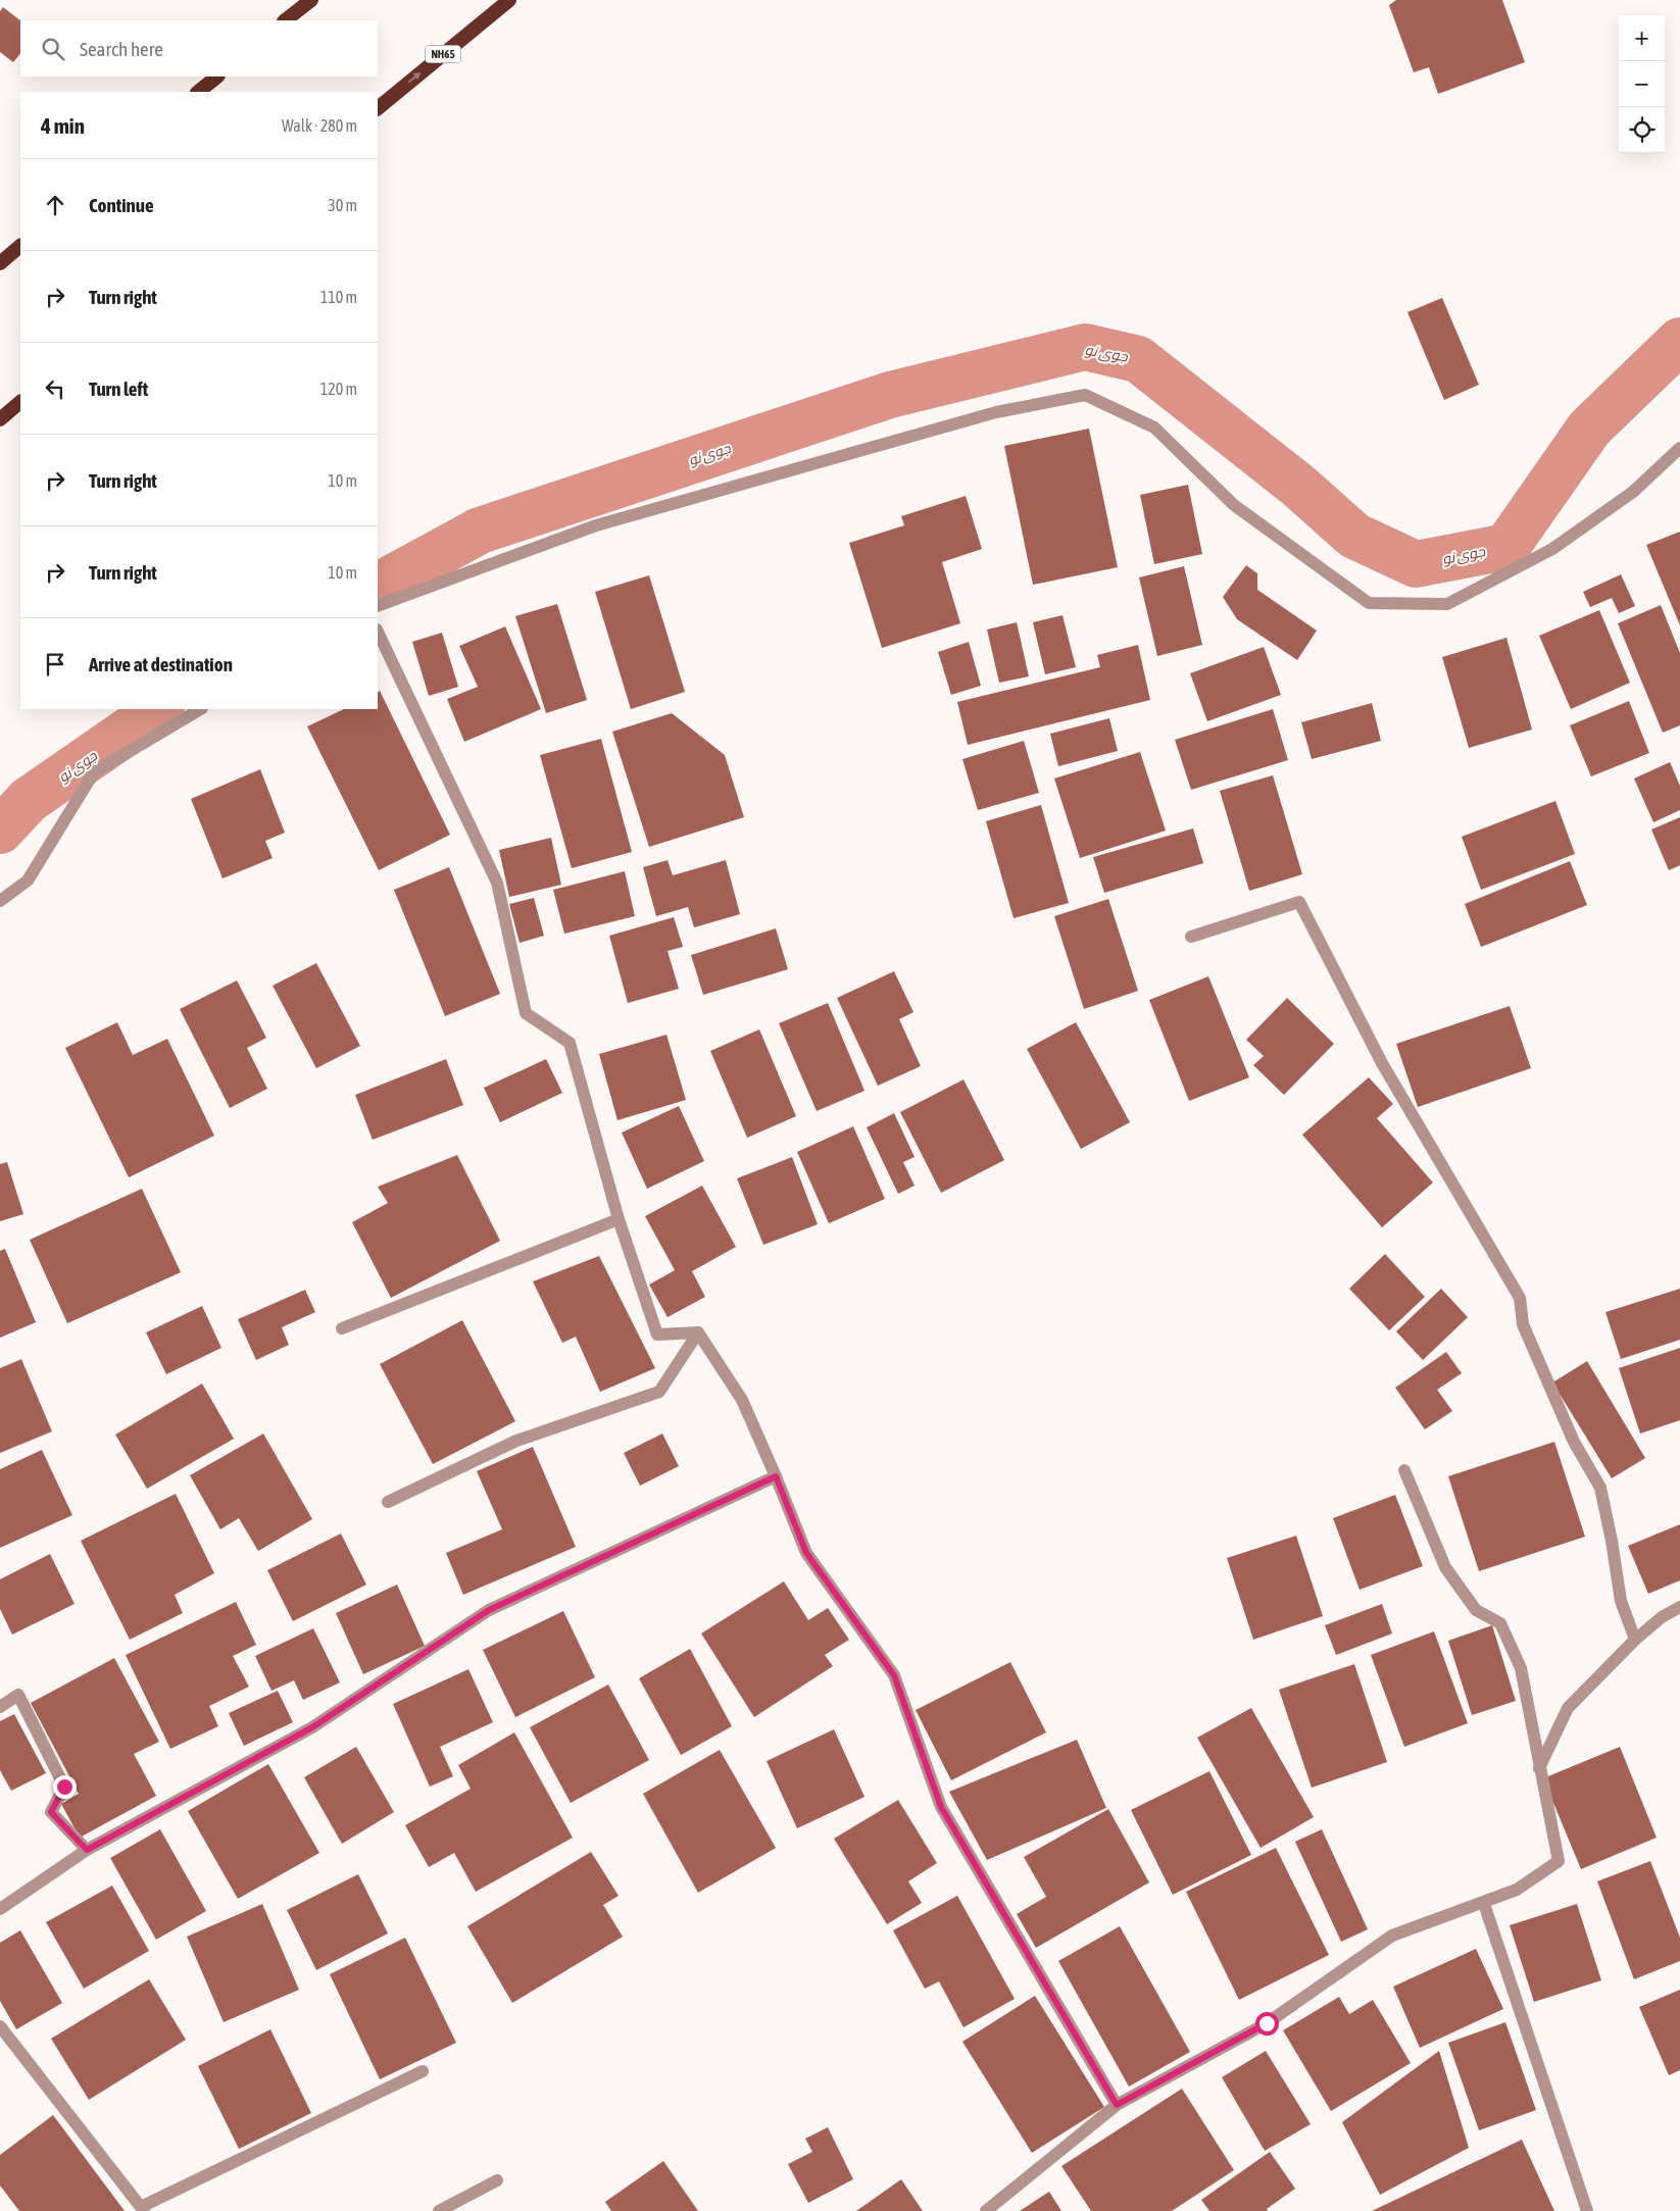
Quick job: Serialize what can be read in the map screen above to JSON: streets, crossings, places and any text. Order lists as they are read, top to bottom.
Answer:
{
  "streets": {
    "highway": ["NH65"]
  },
  "water": ["جوی نو"],
  "page": {
    "map_buttons": ["+", "−"],
    "search": "Search here",
    "heading": ["4 min", "Walk · 280 m"],
    "list": [
      ["Continue", "30 m"],
      ["Turn right", "110 m"],
      ["Turn left", "120 m"],
      ["Turn right", "10 m"],
      ["Turn right", "10 m"],
      "Arrive at destination"
    ]
  }
}
